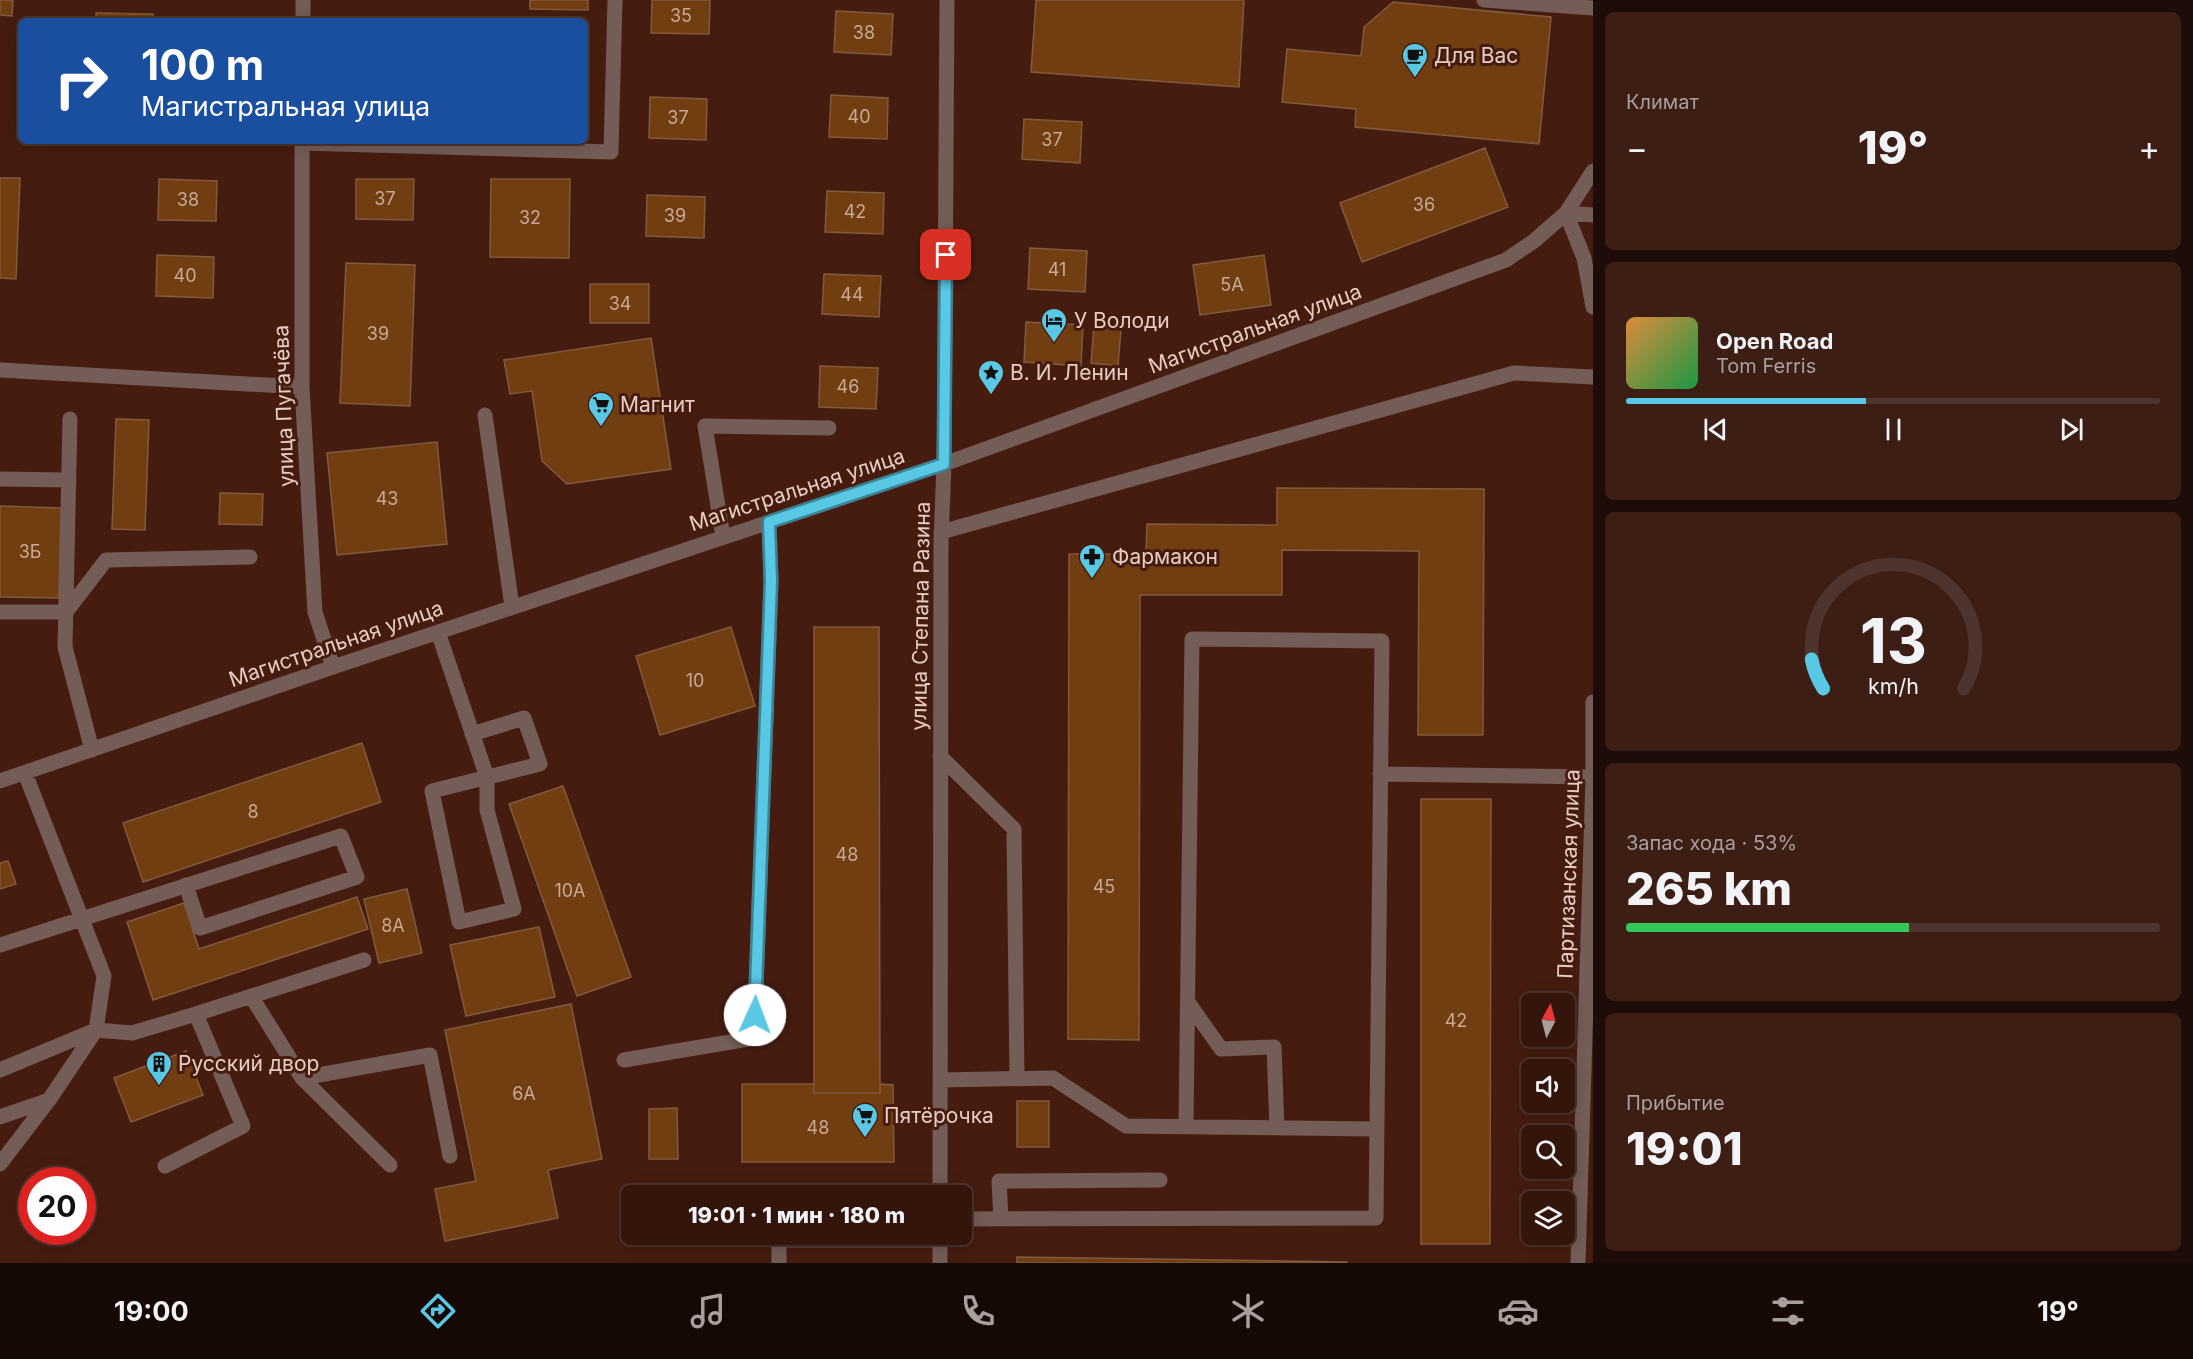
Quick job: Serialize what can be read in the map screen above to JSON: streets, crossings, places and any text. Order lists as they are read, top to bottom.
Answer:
{
  "streets": {
    "street": [
      "Магистральная улица",
      "улица Пугачёва",
      "улица Степана Разина",
      "Партизанская улица"
    ]
  },
  "crossings": [
    ["Магистральная улица", "улица Пугачёва"],
    ["Магистральная улица", "улица Степана Разина"]
  ],
  "places": {
    "cafe": ["Для Вас"],
    "hotel": ["У Володи"],
    "place": ["В. И. Ленин"],
    "supermarket": ["Магнит", "Пятёрочка"],
    "pharmacy": ["Фармакон"],
    "building": ["Русский двор"]
  },
  "house_numbers": [
    "35",
    "38",
    "40",
    "37",
    "37",
    "37",
    "38",
    "36",
    "42",
    "39",
    "32",
    "41",
    "40",
    "5А",
    "44",
    "34",
    "39",
    "46",
    "43",
    "3Б",
    "10",
    "8",
    "48",
    "45",
    "10А",
    "8А",
    "42",
    "6А",
    "48"
  ],
  "north": "top",
  "page": {
    "tile": [
      "Климат",
      ["Запас хода · 53%", "265 km"],
      ["Прибытие", "19:01"]
    ],
    "turn": ["100 m", "Магистральная улица"],
    "heat": ["−", "19°", "+"],
    "song": ["Open Road", "Tom Ferris"],
    "limit": "20",
    "trip": "19:01 · 1 мин · 180 m",
    "tabs": ["19:00", "19°"],
    "gauge": ["13", "km/h"]
  }
}
